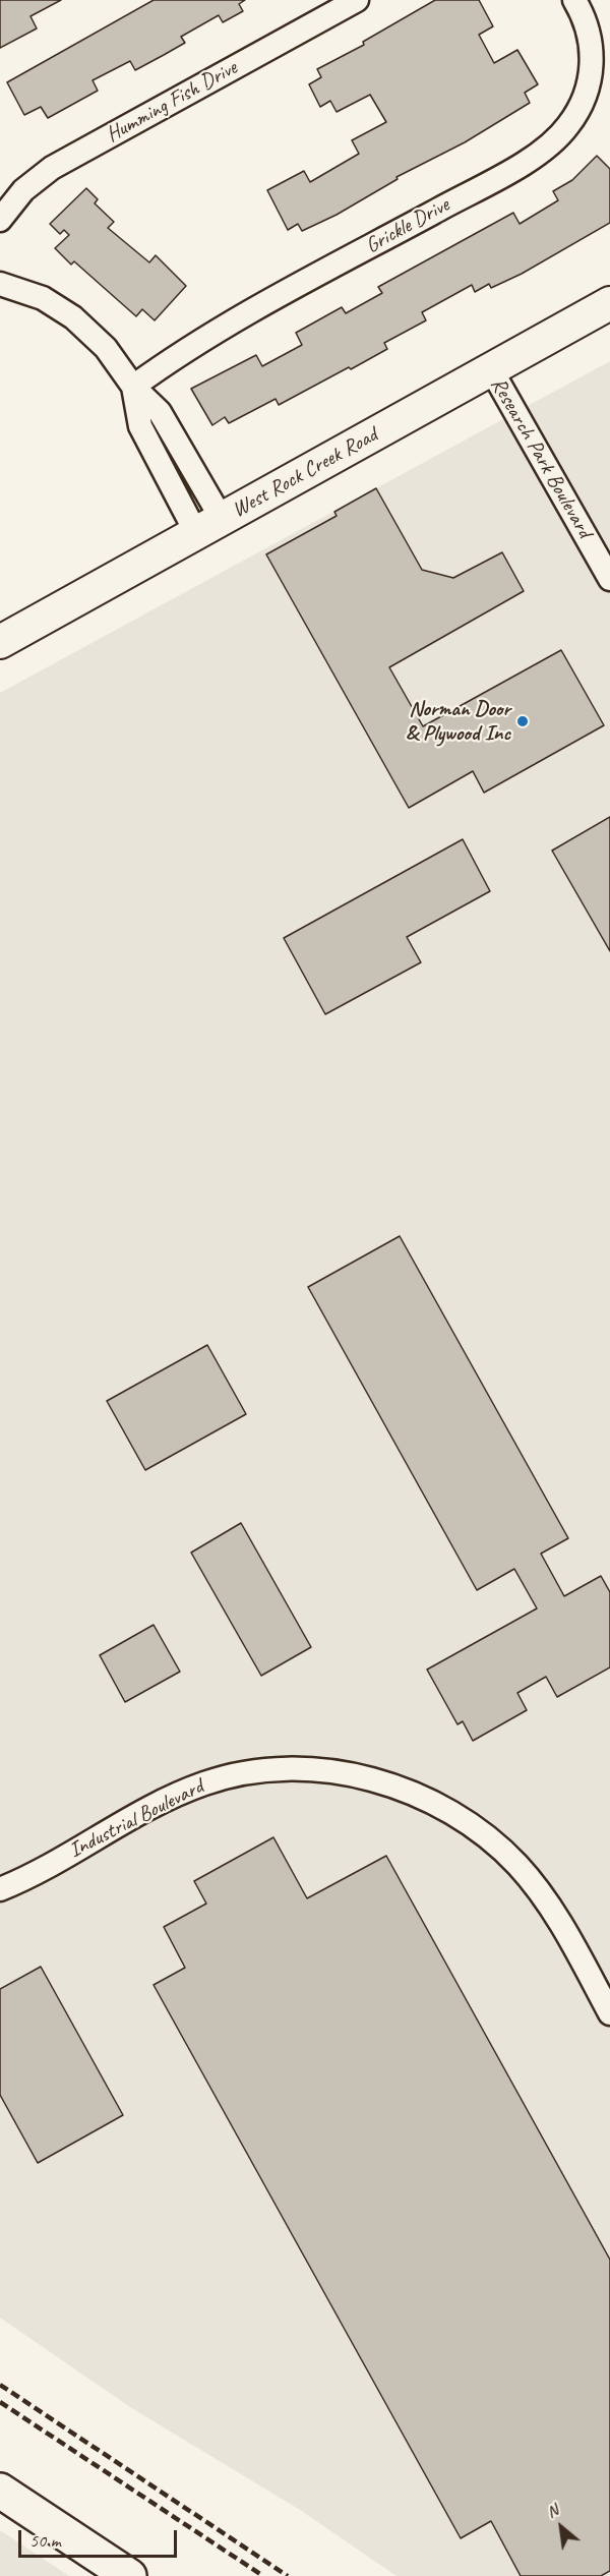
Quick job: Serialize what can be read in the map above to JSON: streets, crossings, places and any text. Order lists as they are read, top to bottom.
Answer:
{
  "streets": {
    "main road": ["West Rock Creek Road"],
    "street": [
      "Humming Fish Drive",
      "Grickle Drive",
      "Research Park Boulevard",
      "Industrial Boulevard"
    ]
  },
  "crossings": [
    ["Research Park Boulevard", "West Rock Creek Road"]
  ],
  "places": ["Norman Door & Plywood Inc"],
  "scale_bar": "50 m",
  "north": "top left"
}
